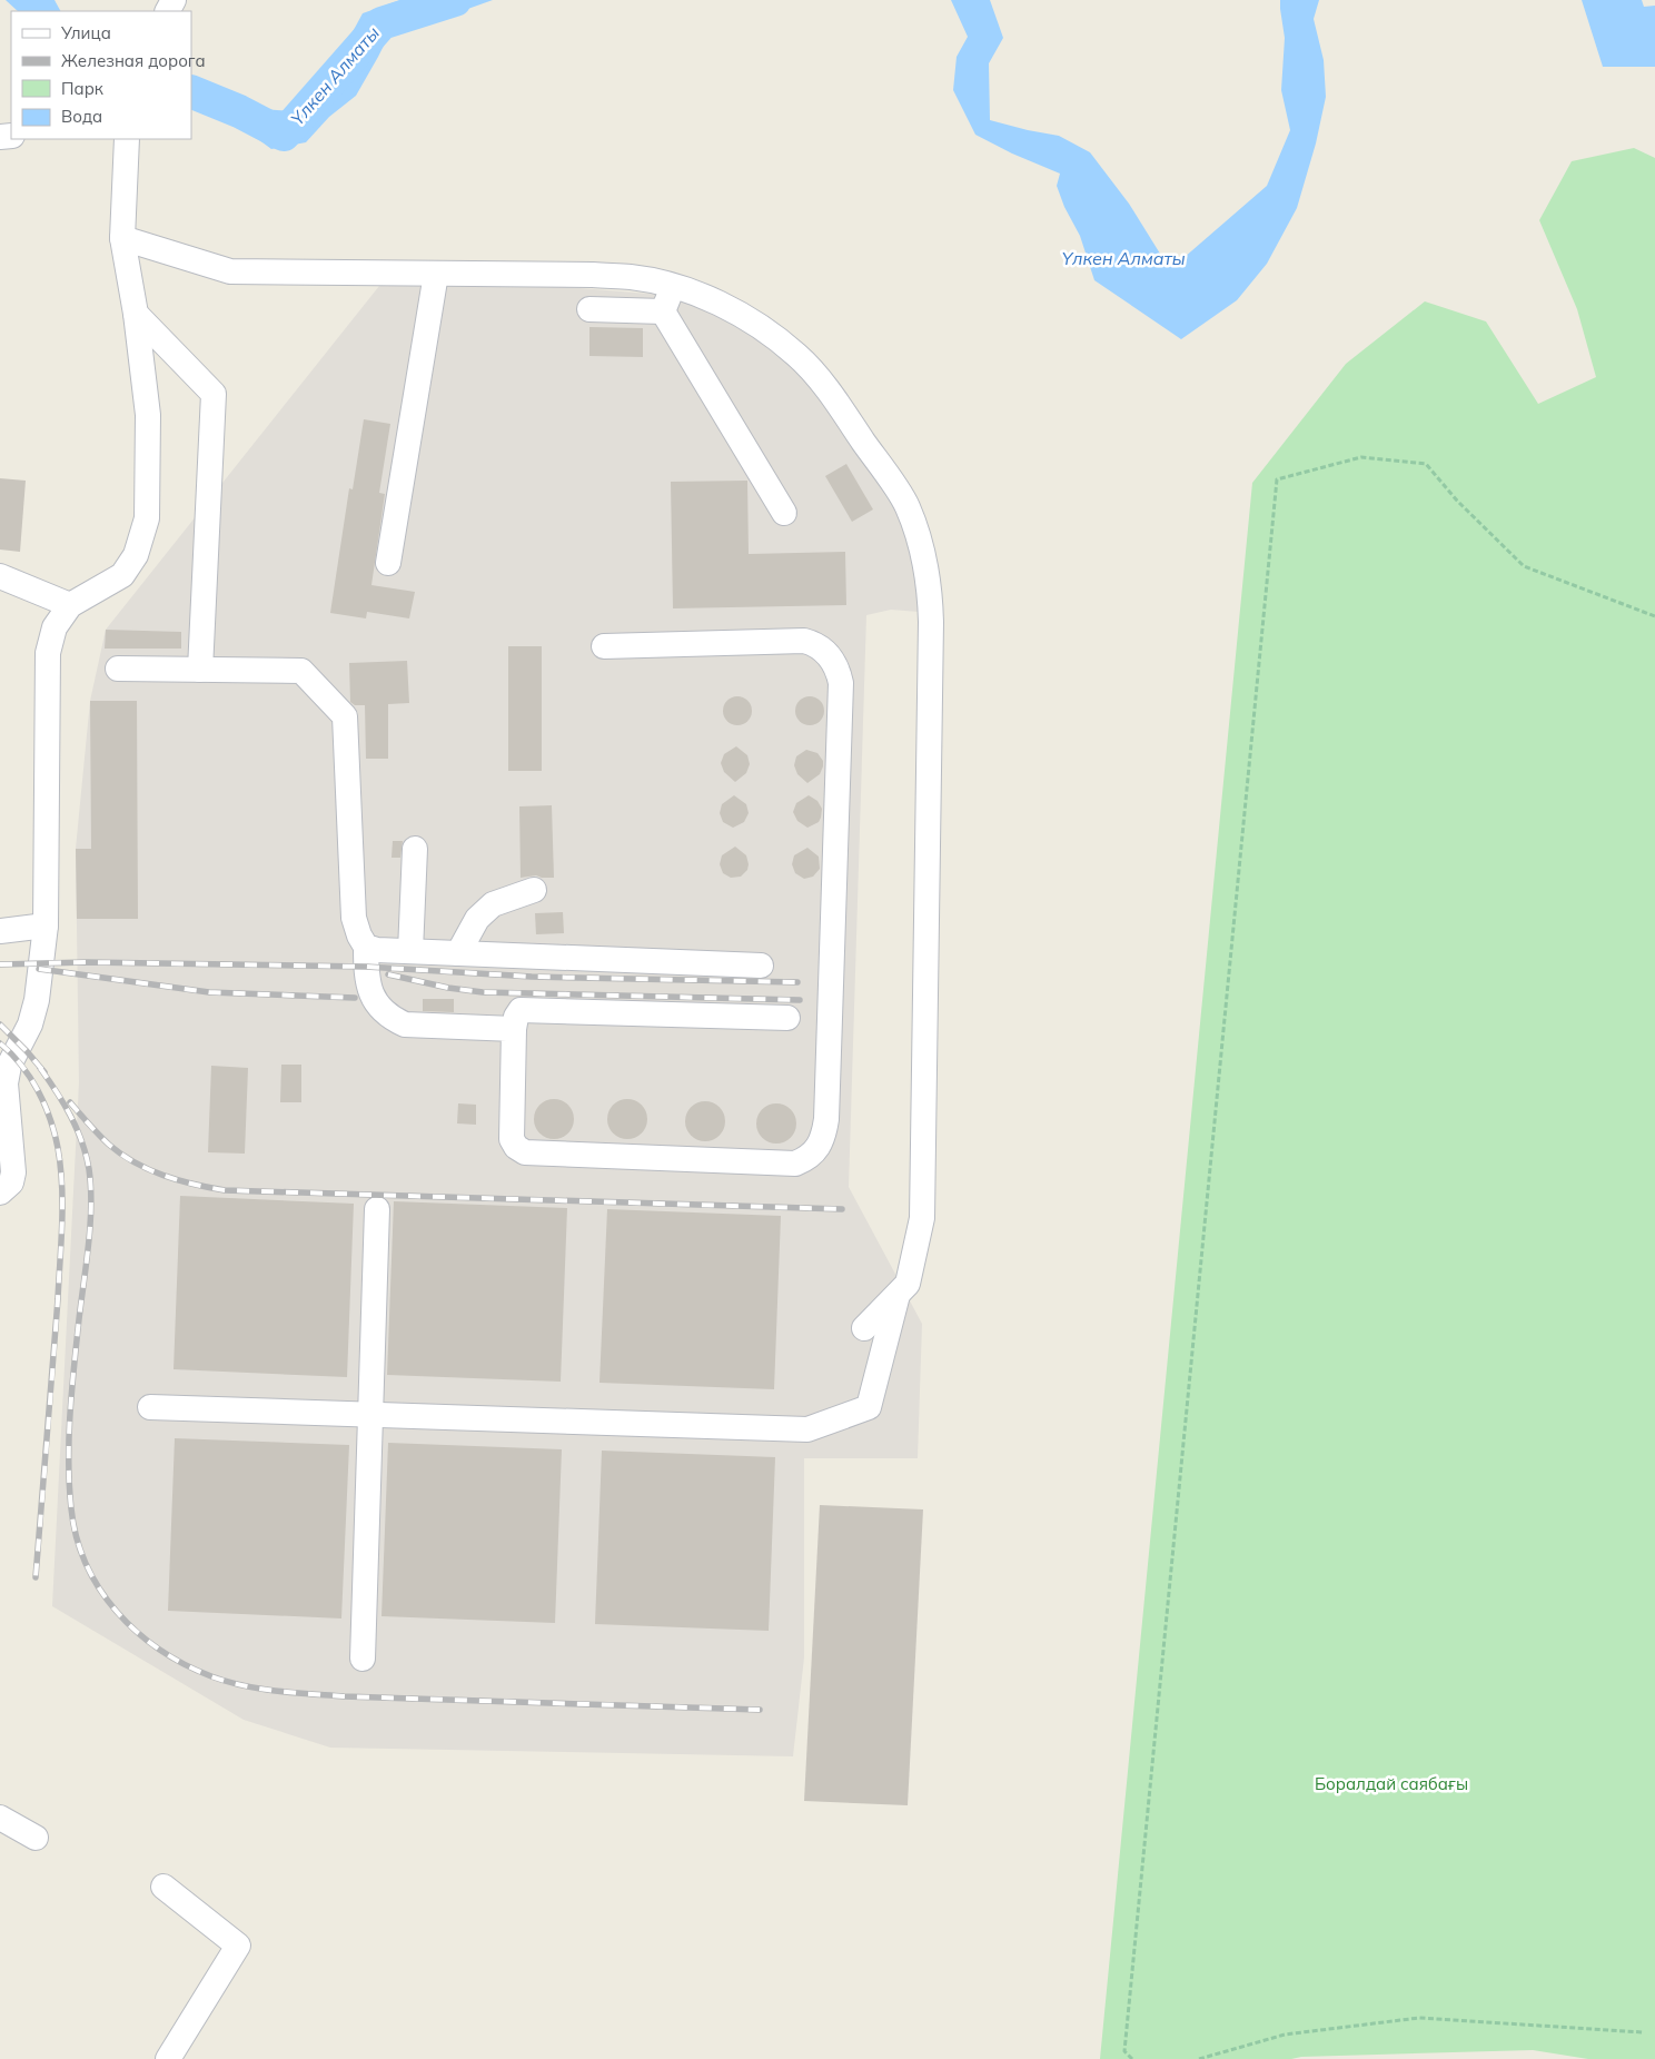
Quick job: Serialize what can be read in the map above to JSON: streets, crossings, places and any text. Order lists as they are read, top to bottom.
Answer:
{
  "water": ["Үлкен Алматы"],
  "parks": ["Боралдай саябағы"],
  "legend": [
    "Улица",
    "Железная дорога",
    "Парк",
    "Вода"
  ]
}
